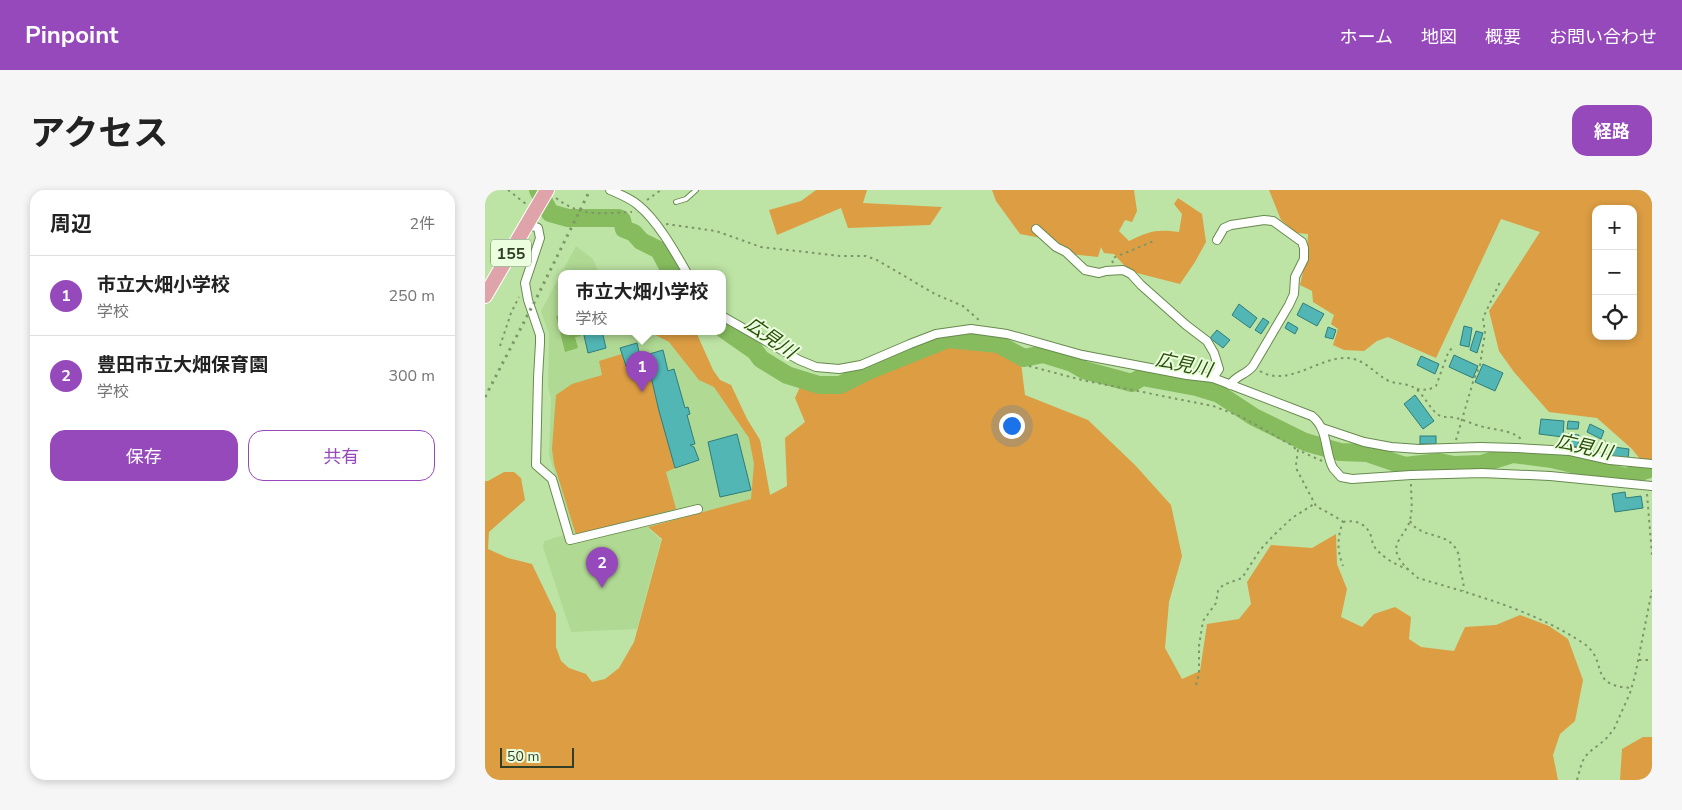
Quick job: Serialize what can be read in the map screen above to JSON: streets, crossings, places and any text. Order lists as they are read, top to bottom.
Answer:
{
  "streets": {
    "highway": ["155"]
  },
  "water": ["広見川"],
  "scale_bar": "50 m",
  "page": {
    "header": "Pinpoint",
    "nav": [
      "ホーム",
      "地図",
      "概要",
      "お問い合わせ"
    ],
    "title": "アクセス",
    "buttons": [
      "経路",
      ["保存", "共有"]
    ],
    "heading": ["周辺", "2件"],
    "map_buttons": ["+", "−"],
    "list": [
      {
        "mark": "1",
        "name": "市立大畑小学校",
        "note": "学校",
        "value": "250 m"
      },
      {
        "mark": "2",
        "name": "豊田市立大畑保育園",
        "note": "学校",
        "value": "300 m"
      }
    ],
    "popup": ["市立大畑小学校", "学校"],
    "pins": ["1", "2"],
    "scale": "50 m"
  }
}
